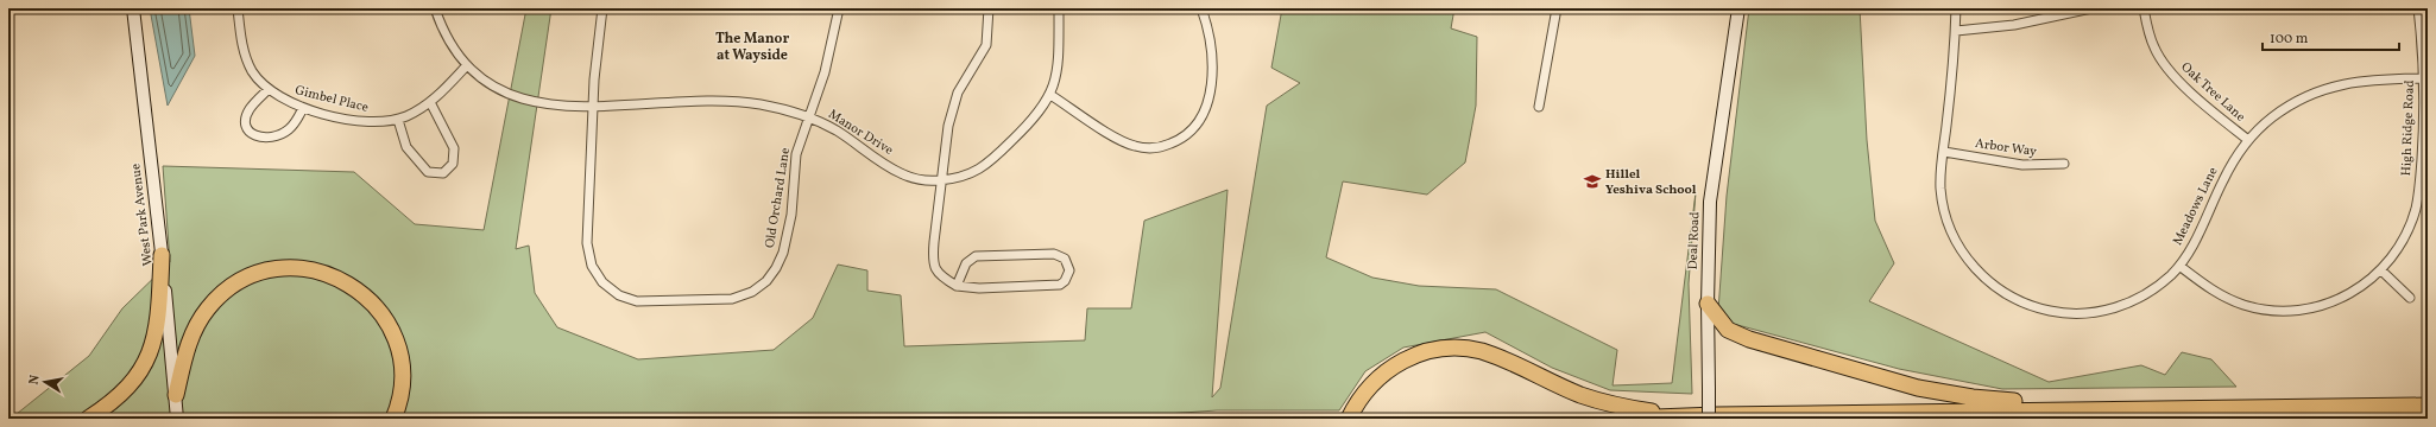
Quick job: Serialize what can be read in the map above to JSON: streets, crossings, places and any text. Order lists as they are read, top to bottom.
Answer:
{
  "streets": {
    "street": [
      "Oak Tree Lane",
      "Gimbel Place",
      "High Ridge Road",
      "Manor Drive",
      "Arbor Way",
      "Old Orchard Lane",
      "Meadows Lane",
      "West Park Avenue",
      "Deal Road"
    ]
  },
  "crossings": [
    ["Oak Tree Lane", "Meadows Lane"],
    ["Gimbel Place", "Manor Drive"],
    ["High Ridge Road", "Meadows Lane"],
    ["Manor Drive", "Old Orchard Lane"],
    ["Arbor Way", "Meadows Lane"]
  ],
  "districts": ["The Manor at Wayside"],
  "places": {
    "school or university": ["Hillel Yeshiva School"]
  },
  "scale_bar": "100 m",
  "north": "left"
}
